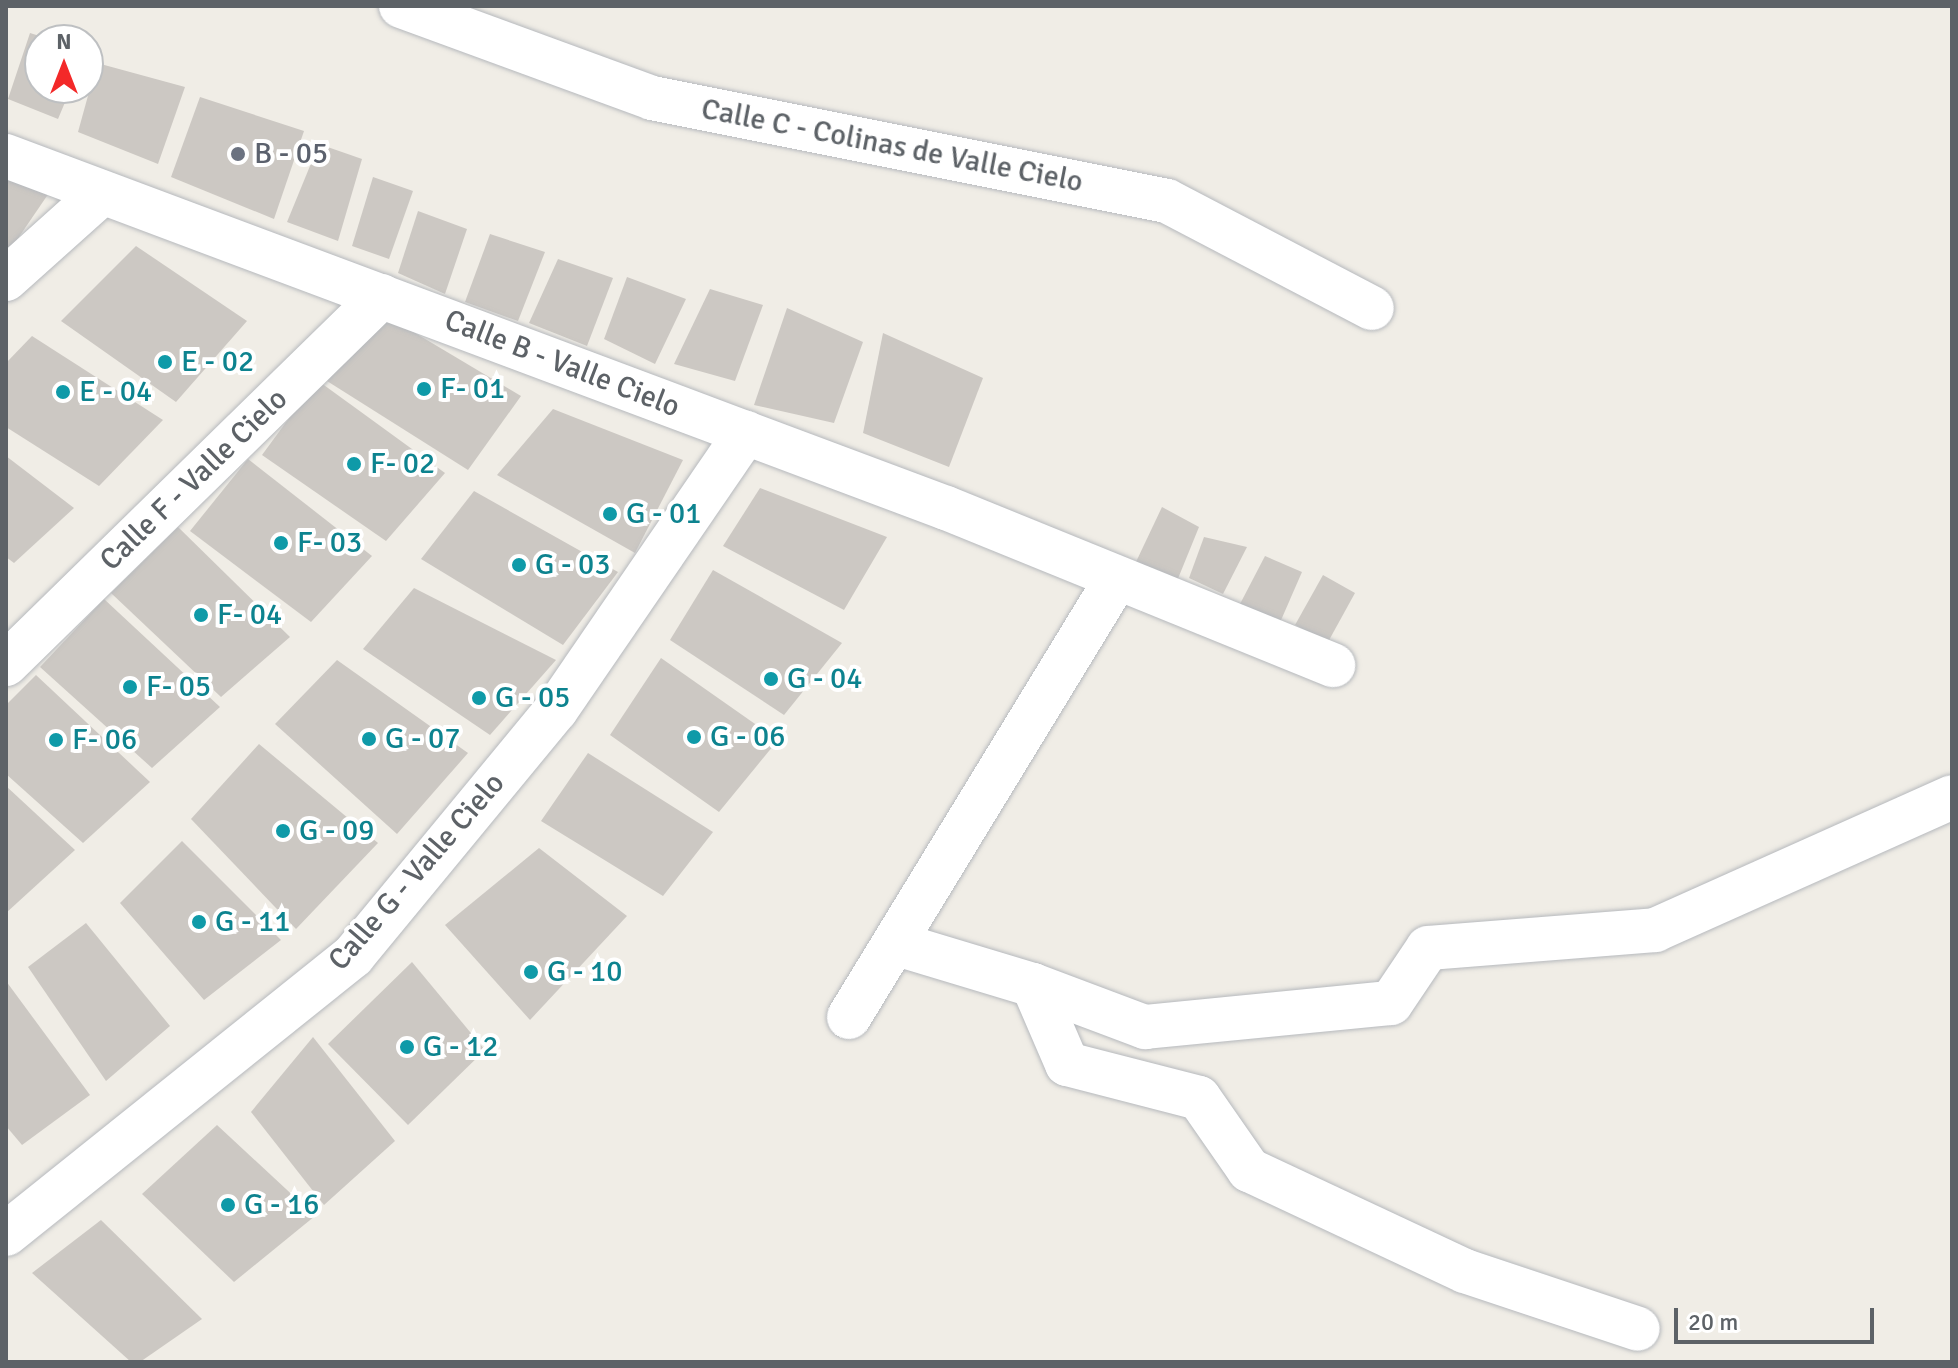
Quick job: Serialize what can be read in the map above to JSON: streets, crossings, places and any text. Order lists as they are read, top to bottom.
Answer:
{
  "streets": {
    "street": [
      "Calle C - Colinas de Valle Cielo",
      "Calle B - Valle Cielo",
      "Calle F - Valle Cielo",
      "Calle G - Valle Cielo"
    ]
  },
  "crossings": [
    ["Calle B - Valle Cielo", "Calle F - Valle Cielo"],
    ["Calle B - Valle Cielo", "Calle G - Valle Cielo"]
  ],
  "places": [
    "B - 05",
    "E - 02",
    "F- 01",
    "E - 04",
    "F- 02",
    "G - 01",
    "F- 03",
    "G - 03",
    "F- 04",
    "G - 04",
    "F- 05",
    "G - 05",
    "G - 06",
    "G - 07",
    "F- 06",
    "G - 09",
    "G - 11",
    "G - 10",
    "G - 12",
    "G - 16"
  ],
  "scale_bar": "20 m",
  "north": "top"
}
